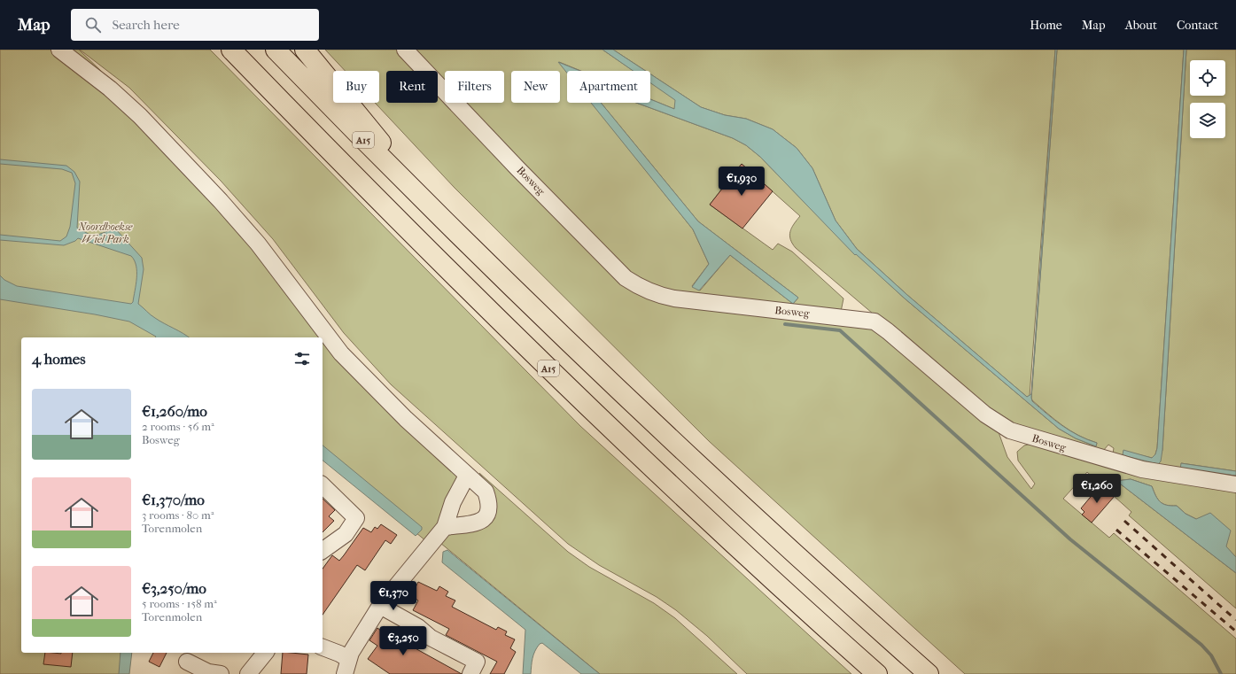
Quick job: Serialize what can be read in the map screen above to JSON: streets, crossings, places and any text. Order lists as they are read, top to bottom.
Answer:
{
  "streets": {
    "highway": ["A15"],
    "street": ["Bosweg"]
  },
  "parks": ["Noordhoekse Wiel Park"],
  "page": {
    "header": "Map",
    "search": "Search here",
    "nav": [
      "Home",
      "Map",
      "About",
      "Contact"
    ],
    "chip": [
      "Buy",
      "Rent",
      "Filters",
      "New",
      "Apartment"
    ],
    "price": [
      "€1,930",
      "€1,260",
      "€1,370",
      "€3,250"
    ],
    "heading": "4 homes",
    "list": [
      {
        "name": "€1,260/mo",
        "note": "2 rooms · 56 m² · Bosweg"
      },
      {
        "name": "€1,370/mo",
        "note": "3 rooms · 80 m² · Torenmolen"
      },
      {
        "name": "€3,250/mo",
        "note": "5 rooms · 158 m² · Torenmolen"
      }
    ]
  }
}
